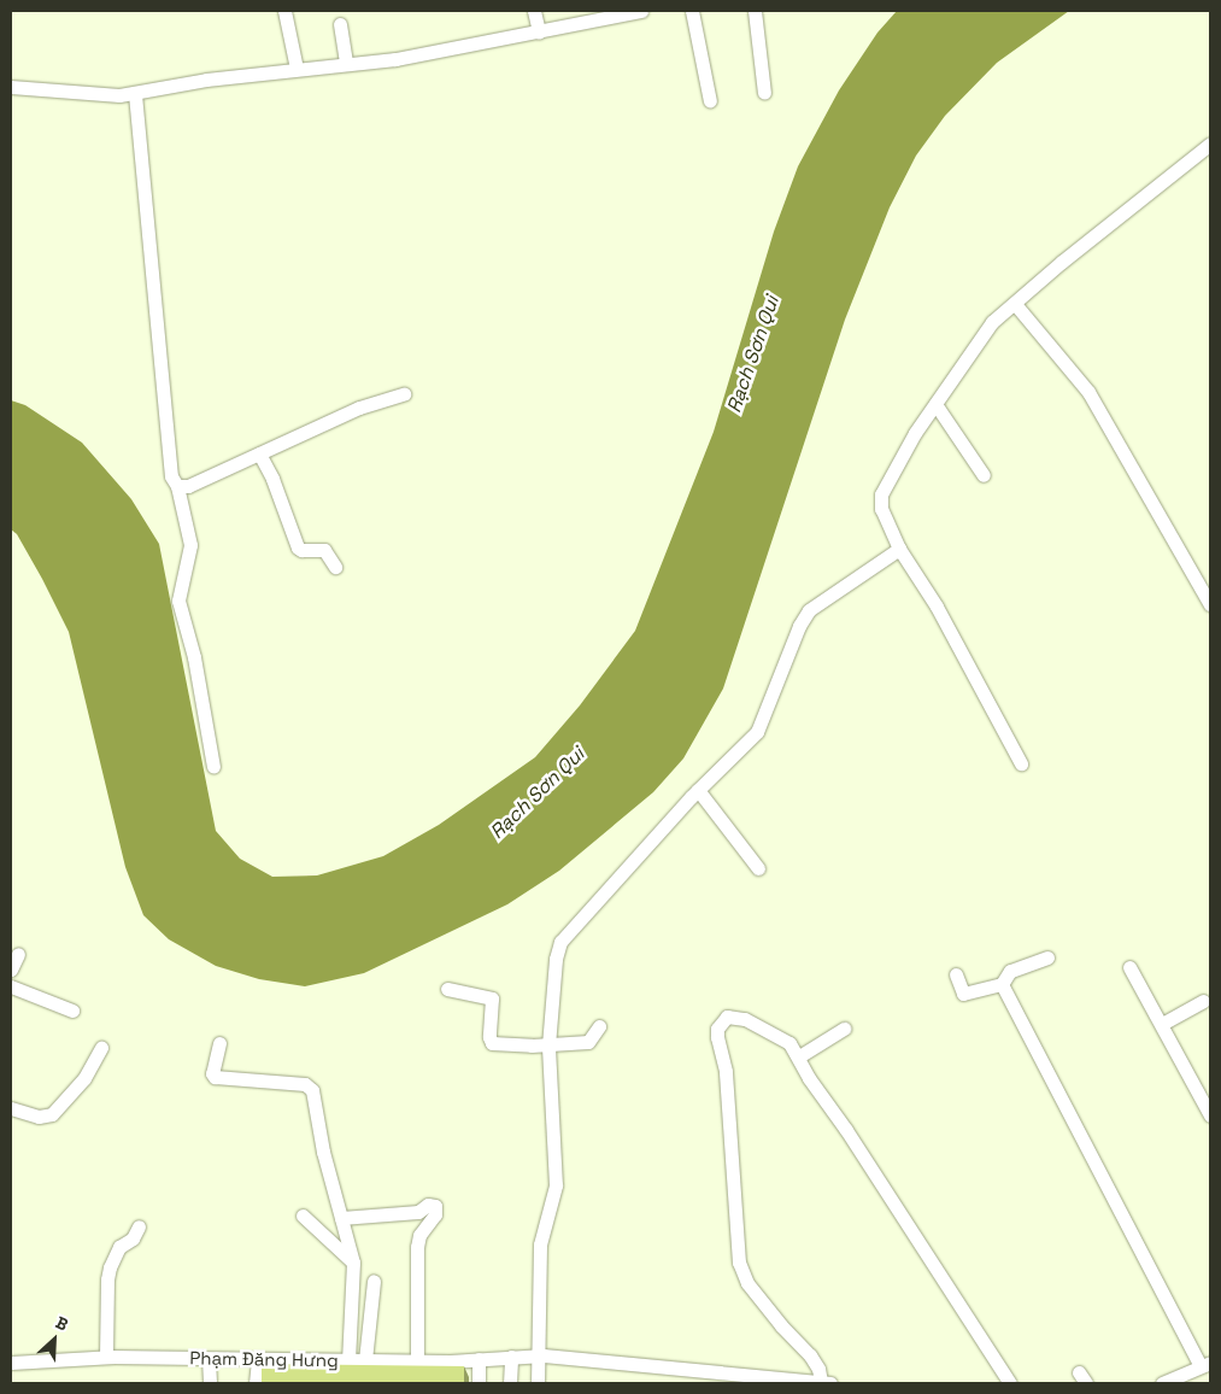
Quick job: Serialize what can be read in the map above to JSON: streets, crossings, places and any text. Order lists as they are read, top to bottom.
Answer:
{
  "streets": {
    "street": ["Phạm Đăng Hưng"]
  },
  "water": ["Rạch Sơn Qui"],
  "north": "top right"
}
